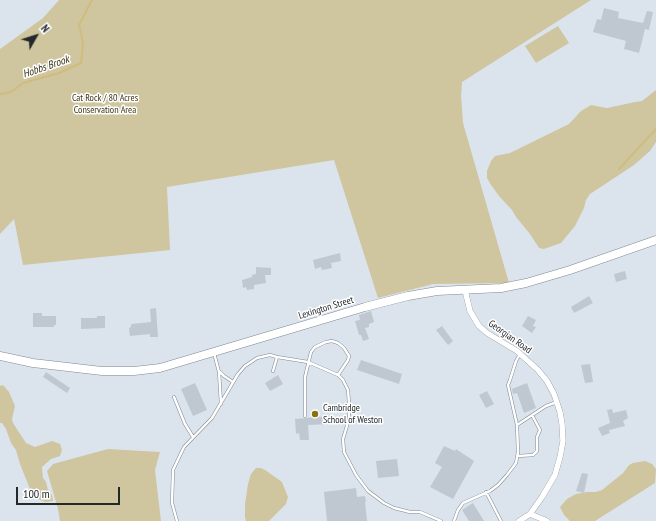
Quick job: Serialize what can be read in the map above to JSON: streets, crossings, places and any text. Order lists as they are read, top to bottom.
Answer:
{
  "streets": {
    "street": ["Lexington Street", "Georgian Road"]
  },
  "crossings": [
    ["Lexington Street", "Georgian Road"]
  ],
  "water": ["Hobbs Brook"],
  "parks": ["Cat Rock / 80 Acres Conservation Area"],
  "places": ["Cambridge School of Weston"],
  "scale_bar": "100 m",
  "north": "top right"
}
